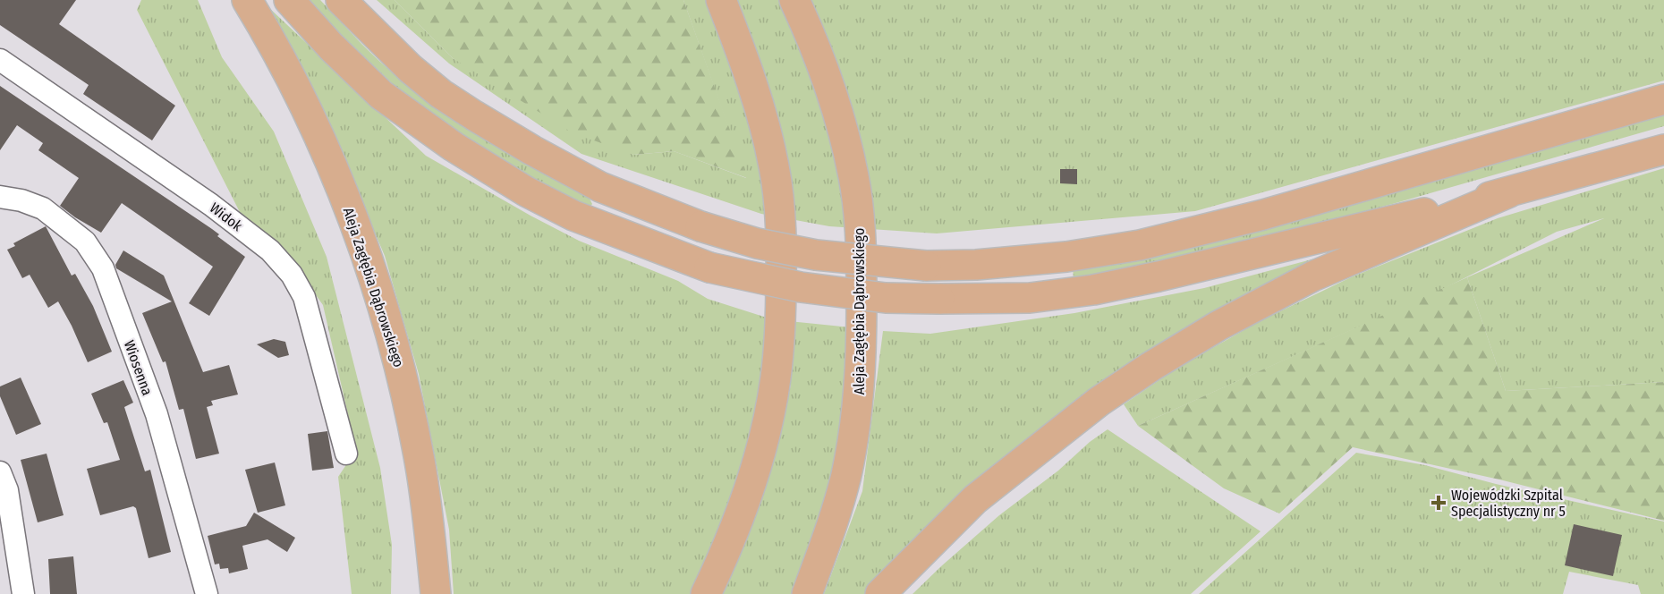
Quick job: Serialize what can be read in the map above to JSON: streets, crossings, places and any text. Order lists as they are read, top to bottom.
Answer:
{
  "streets": {
    "main road": ["Aleja Zagłębia Dąbrowskiego"],
    "street": ["Widok", "Wiosenna"]
  },
  "places": {
    "health": ["Wojewódzki Szpital Specjalistyczny nr 5"]
  }
}
